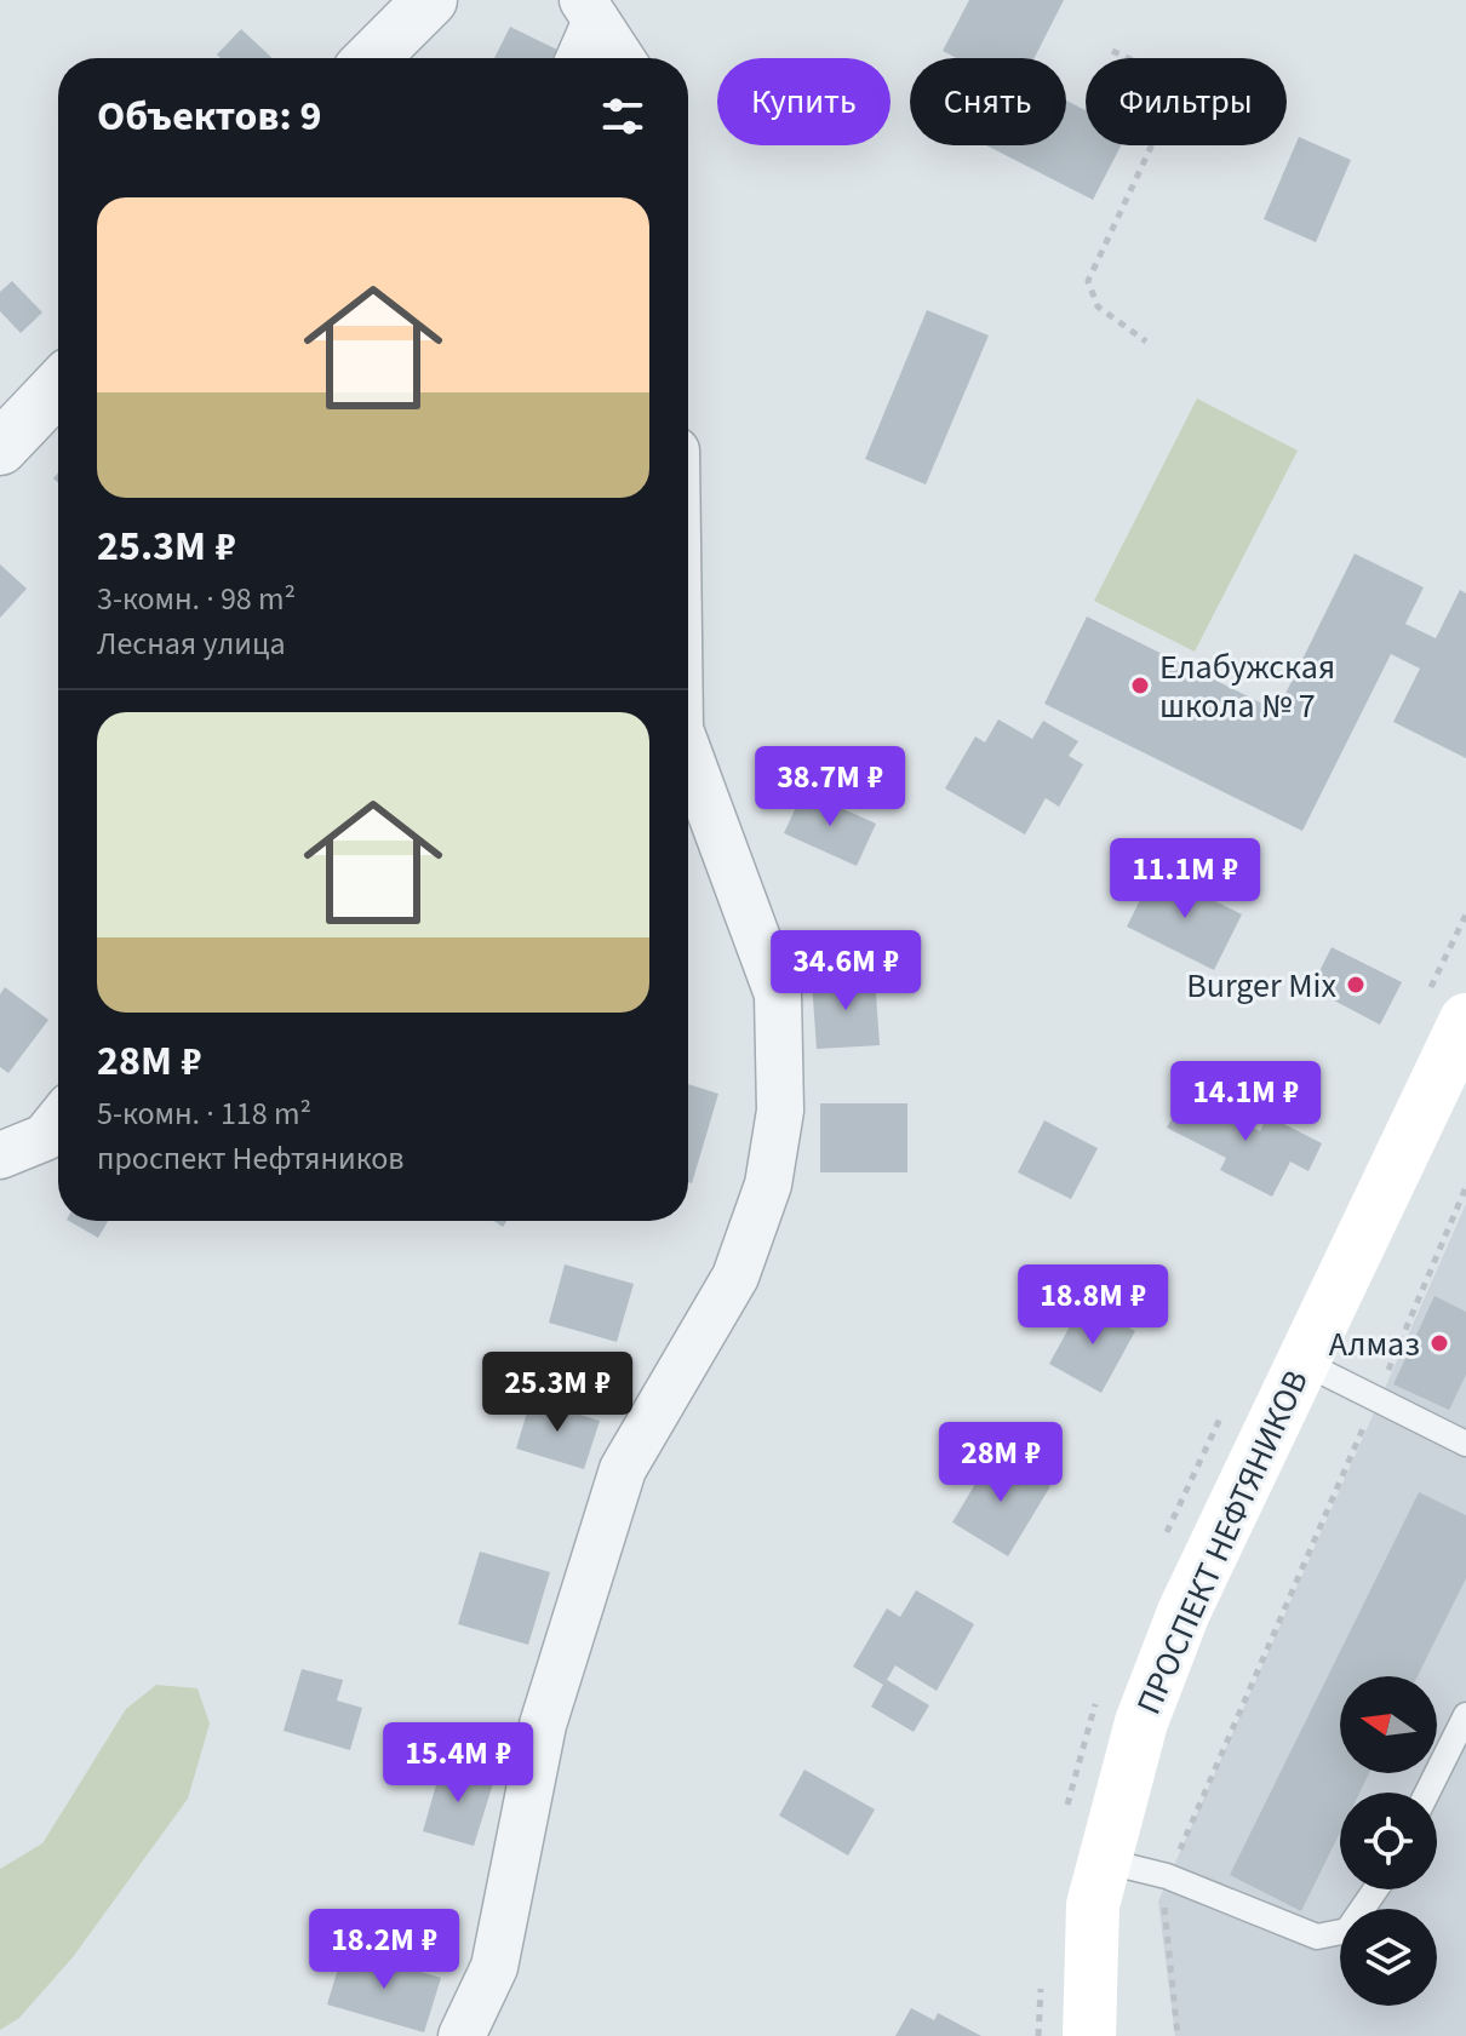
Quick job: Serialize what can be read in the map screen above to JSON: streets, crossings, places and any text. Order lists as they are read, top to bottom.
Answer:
{
  "streets": {
    "main road": ["ПРОСПЕКТ НЕФТЯНИКОВ"]
  },
  "places": ["Елабужская школа № 7", "Burger Mix", "Алмаз"],
  "north": "left",
  "page": {
    "chip": ["Купить", "Снять", "Фильтры"],
    "heading": "Объектов: 9",
    "list": [
      {
        "name": "25.3M ₽",
        "note": "3-комн. · 98 m² · Лесная улица"
      },
      {
        "name": "28M ₽",
        "note": "5-комн. · 118 m² · проспект Нефтяников"
      }
    ],
    "price": [
      "38.7M ₽",
      "11.1M ₽",
      "34.6M ₽",
      "14.1M ₽",
      "18.8M ₽",
      "25.3M ₽",
      "28M ₽",
      "15.4M ₽",
      "18.2M ₽"
    ]
  }
}
